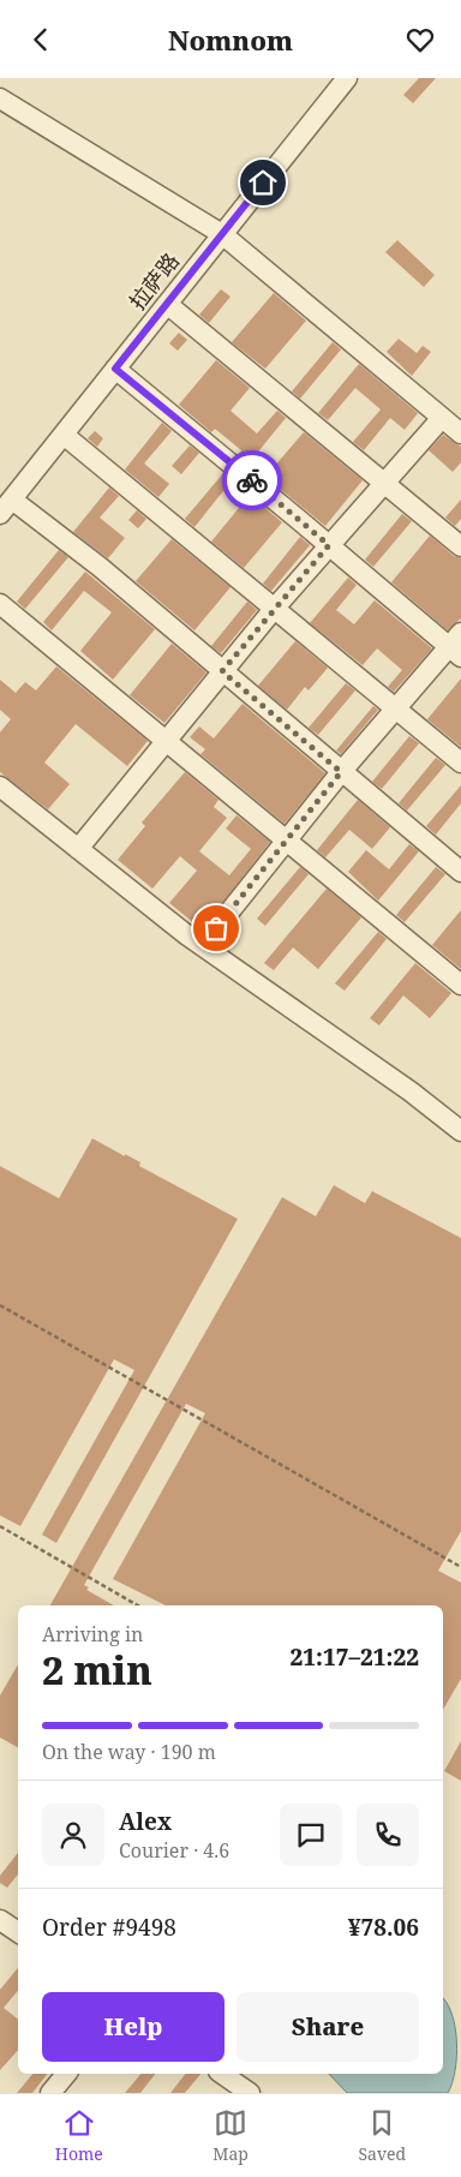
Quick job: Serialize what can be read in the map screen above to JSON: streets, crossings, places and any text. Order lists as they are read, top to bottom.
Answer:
{
  "streets": {
    "street": ["拉萨路"]
  },
  "page": {
    "header": "Nomnom",
    "heading": ["2 min", "Arriving in", "21:17–21:22"],
    "panel": [
      "Alex",
      "Courier · 4.6",
      "Order #9498",
      "¥78.06"
    ],
    "bar": "On the way · 190 m",
    "buttons": ["Help", "Share"],
    "tabs": ["Home", "Map", "Saved"]
  }
}
